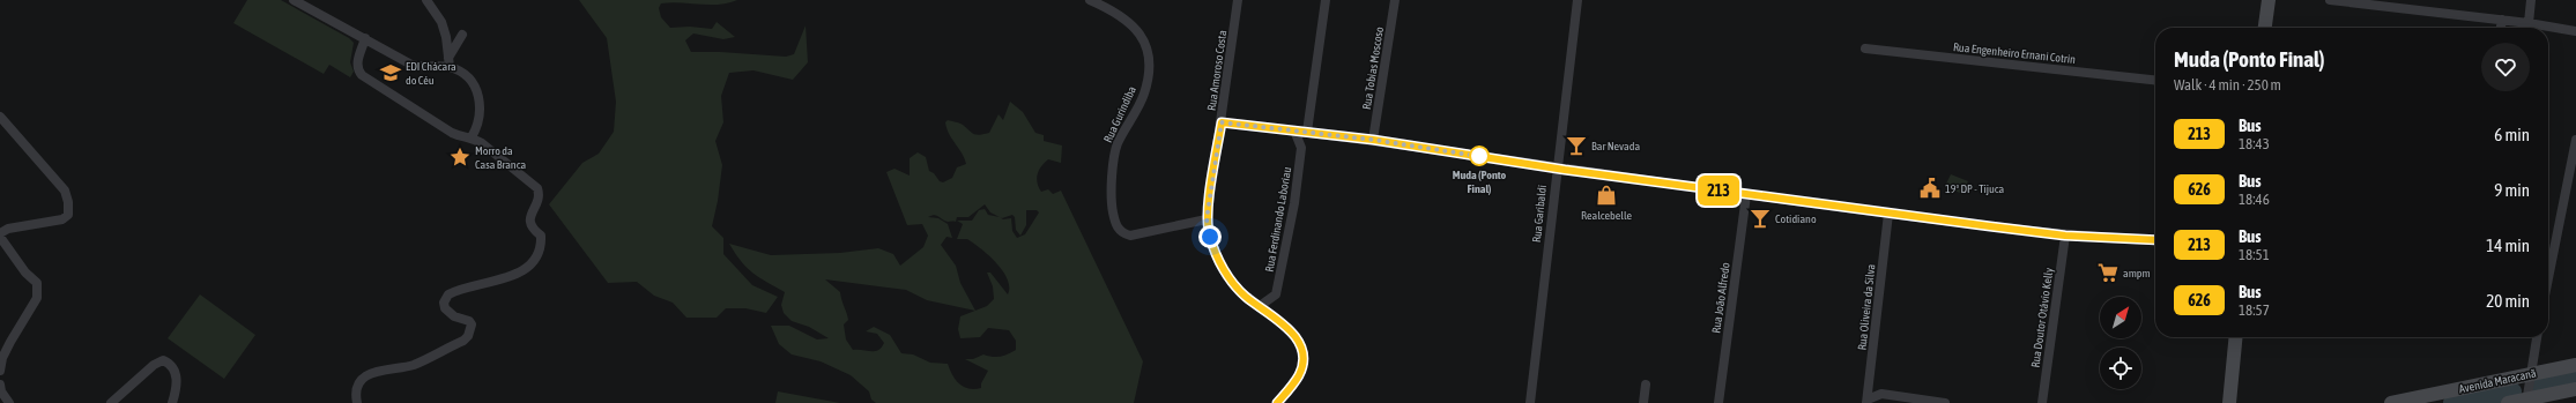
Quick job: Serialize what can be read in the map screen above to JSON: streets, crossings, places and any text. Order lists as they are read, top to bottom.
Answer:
{
  "streets": {
    "main road": ["Avenida Maracanã"],
    "street": [
      "Rua Engenheiro Ernani Cotrin",
      "Rua Tobias Moscoso",
      "Rua Amoroso Costa",
      "Rua Gurindiba",
      "Rua Garibaldi",
      "Rua Ferdinando Laboriau",
      "Rua João Alfredo",
      "Rua Oliveira da Silva",
      "Rua Doutor Otávio Kelly"
    ]
  },
  "crossings": [
    ["Rua Amoroso Costa", "Rua Gurindiba"],
    ["Rua Amoroso Costa", "Rua Ferdinando Laboriau"]
  ],
  "places": {
    "school or university": ["EDI Chácara do Céu"],
    "bar": ["Bar Nevada", "Cotidiano"],
    "other": ["Muda (Ponto Final)"],
    "place": ["Morro da Casa Branca"],
    "public building": ["19º DP - Tijuca"],
    "shop": ["Realcebelle"],
    "supermarket": ["ampm"]
  },
  "lines": ["bus line 213"],
  "north": "top right",
  "page": {
    "on_map": "213",
    "heading": ["Muda (Ponto Final)", "Walk · 4 min · 250 m"],
    "list": [
      {
        "mark": "213",
        "name": "Bus",
        "note": "18:43",
        "value": "6 min"
      },
      {
        "mark": "626",
        "name": "Bus",
        "note": "18:46",
        "value": "9 min"
      },
      {
        "mark": "213",
        "name": "Bus",
        "note": "18:51",
        "value": "14 min"
      },
      {
        "mark": "626",
        "name": "Bus",
        "note": "18:57",
        "value": "20 min"
      }
    ]
  }
}
